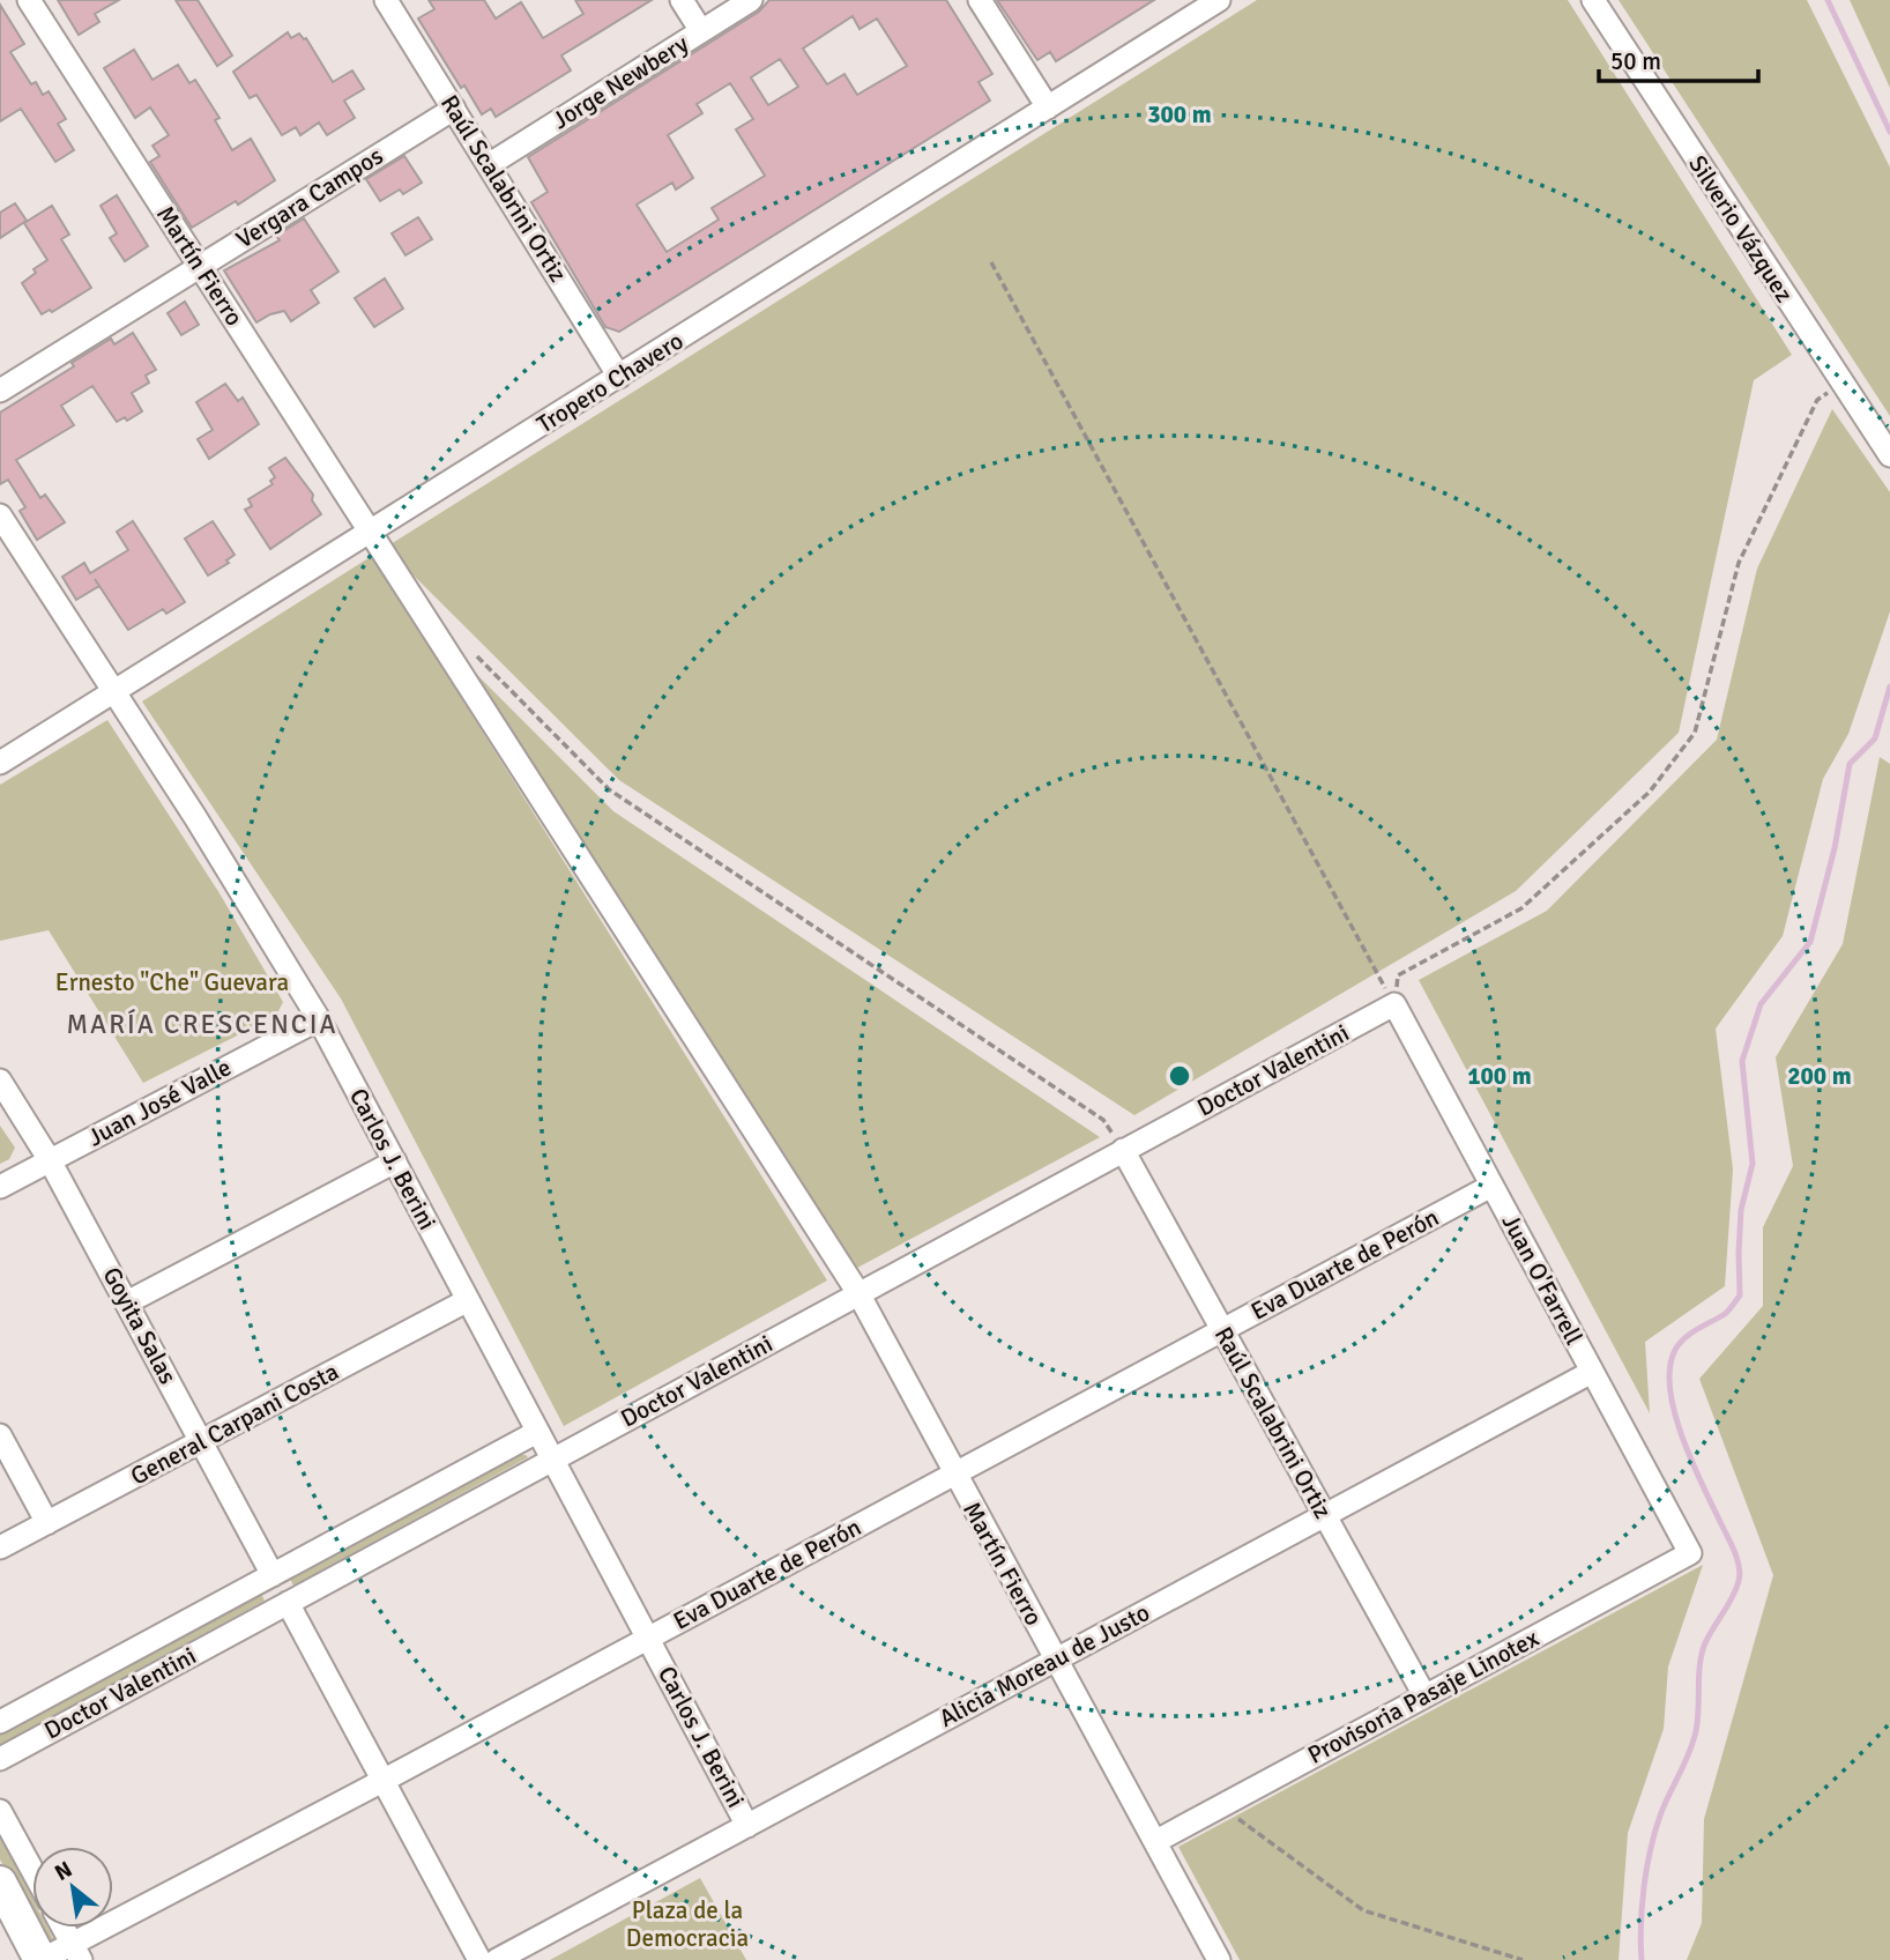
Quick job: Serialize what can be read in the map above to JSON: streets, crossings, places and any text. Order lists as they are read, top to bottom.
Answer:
{
  "streets": {
    "street": [
      "Jorge Newbery",
      "Raúl Scalabrini Ortiz",
      "Vergara Campos",
      "Silverio Vázquez",
      "Martín Fierro",
      "Tropero Chavero",
      "Doctor Valentini",
      "Juan José Valle",
      "Carlos J. Berini",
      "Eva Duarte de Perón",
      "Juan O'Farrell",
      "Goyita Salas",
      "General Carpani Costa",
      "Alicia Moreau de Justo",
      "Provisoria Pasaje Linotex"
    ]
  },
  "crossings": [
    ["Jorge Newbery", "Raúl Scalabrini Ortiz"],
    ["Raúl Scalabrini Ortiz", "Vergara Campos"],
    ["Raúl Scalabrini Ortiz", "Tropero Chavero"],
    ["Raúl Scalabrini Ortiz", "Doctor Valentini"],
    ["Raúl Scalabrini Ortiz", "Eva Duarte de Perón"],
    ["Raúl Scalabrini Ortiz", "Alicia Moreau de Justo"],
    ["Raúl Scalabrini Ortiz", "Provisoria Pasaje Linotex"],
    ["Vergara Campos", "Martín Fierro"],
    ["Martín Fierro", "Tropero Chavero"],
    ["Martín Fierro", "Doctor Valentini"],
    ["Martín Fierro", "Eva Duarte de Perón"],
    ["Martín Fierro", "Alicia Moreau de Justo"],
    ["Martín Fierro", "Provisoria Pasaje Linotex"],
    ["Tropero Chavero", "Carlos J. Berini"],
    ["Doctor Valentini", "Carlos J. Berini"],
    ["Doctor Valentini", "Juan O'Farrell"],
    ["Doctor Valentini", "Goyita Salas"],
    ["Juan José Valle", "Carlos J. Berini"],
    ["Juan José Valle", "Goyita Salas"],
    ["Carlos J. Berini", "Eva Duarte de Perón"],
    ["Carlos J. Berini", "General Carpani Costa"],
    ["Carlos J. Berini", "Alicia Moreau de Justo"],
    ["Eva Duarte de Perón", "Juan O'Farrell"],
    ["Juan O'Farrell", "Alicia Moreau de Justo"],
    ["Juan O'Farrell", "Provisoria Pasaje Linotex"],
    ["Goyita Salas", "General Carpani Costa"]
  ],
  "districts": ["MARÍA CRESCENCIA"],
  "parks": ["Ernesto \"Che\" Guevara", "Plaza de la Democracia"],
  "scale_bar": "50 m",
  "north": "top left",
  "rings": ["300 m", "100 m", "200 m"]
}
